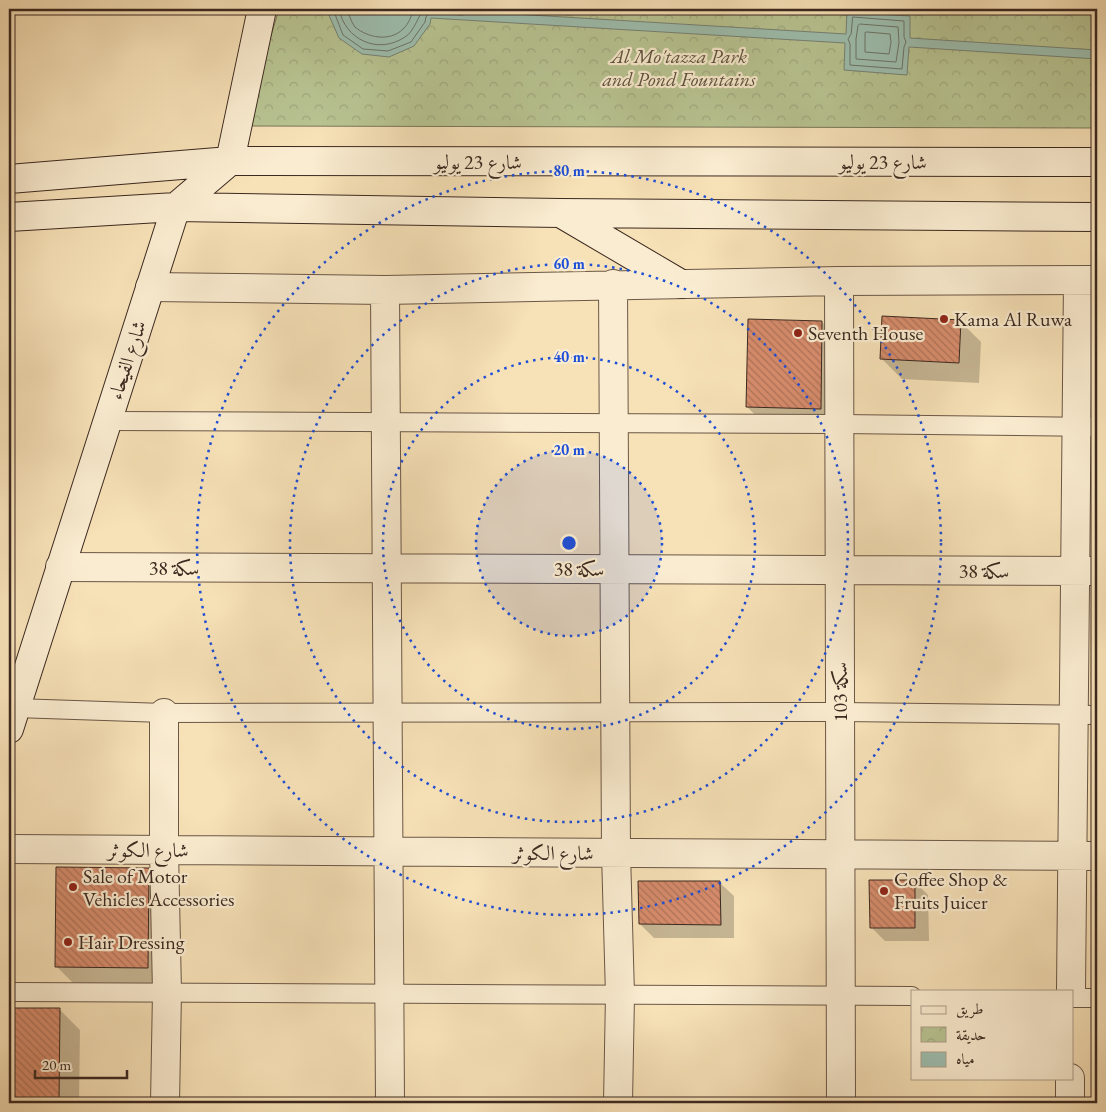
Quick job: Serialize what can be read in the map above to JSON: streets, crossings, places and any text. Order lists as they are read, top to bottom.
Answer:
{
  "streets": {
    "street": [
      "شارع 23 يوليو",
      "شارع الفيحاء",
      "سكة 38",
      "سكة 103",
      "شارع الكوثر"
    ]
  },
  "crossings": [
    ["شارع الفيحاء", "سكة 38"],
    ["سكة 38", "سكة 103"],
    ["سكة 103", "شارع الكوثر"]
  ],
  "parks": ["Al Mo'tazza Park and Pond Fountains"],
  "places": [
    "Kama Al Ruwa",
    "Seventh House",
    "Sale of Motor Vehicles Accessories",
    "Coffee Shop & Fruits Juicer",
    "Hair Dressing"
  ],
  "legend": ["طريق", "حديقة", "مياه"],
  "scale_bar": "20 m",
  "rings": [
    "80 m",
    "60 m",
    "40 m",
    "20 m"
  ]
}
